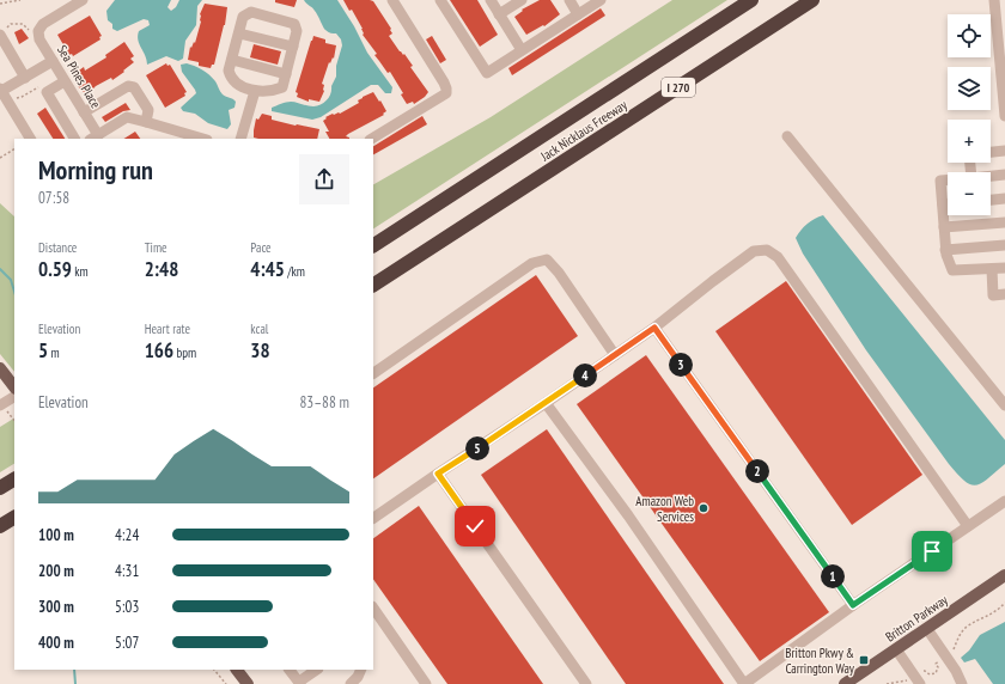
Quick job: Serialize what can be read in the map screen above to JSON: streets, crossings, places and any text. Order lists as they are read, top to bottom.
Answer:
{
  "streets": {
    "highway": ["I 270", "Jack Nicklaus Freeway"],
    "main road": ["Britton Parkway"],
    "street": ["Sea Pines Place"]
  },
  "places": {
    "other": ["Amazon Web Services"],
    "transit": ["Britton Pkwy & Carrington Way"]
  },
  "page": {
    "map_buttons": ["+", "−"],
    "heading": ["Morning run", "07:58"],
    "stats": [
      ["Distance", "0.59 km"],
      ["Time", "2:48"],
      ["Pace", "4:45 /km"],
      ["Elevation", "5 m"],
      ["Heart rate", "166 bpm"],
      ["kcal", "38"]
    ],
    "pins": [
      "3",
      "4",
      "5",
      "2",
      "1"
    ],
    "chart": ["Elevation", "83–88 m"],
    "list": [
      {
        "name": "100 m",
        "note": "4:24"
      },
      {
        "name": "200 m",
        "note": "4:31"
      },
      {
        "name": "300 m",
        "note": "5:03"
      },
      {
        "name": "400 m",
        "note": "5:07"
      }
    ]
  }
}
